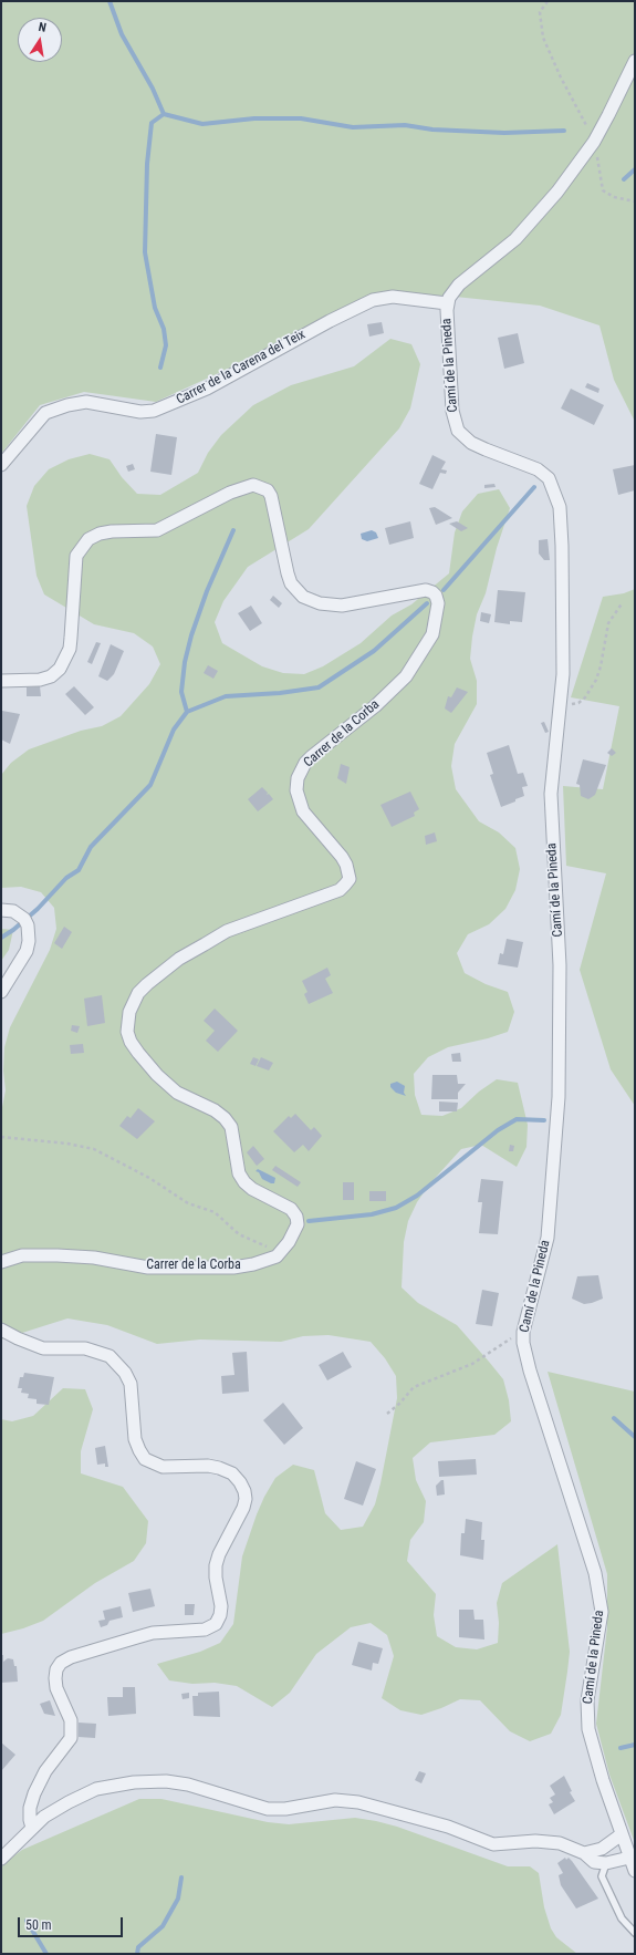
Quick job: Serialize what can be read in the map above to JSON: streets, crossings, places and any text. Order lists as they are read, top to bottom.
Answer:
{
  "streets": {
    "street": ["Camí de la Pineda", "Carrer de la Carena del Teix", "Carrer de la Corba"]
  },
  "crossings": [
    ["Camí de la Pineda", "Carrer de la Carena del Teix"]
  ],
  "scale_bar": "50 m",
  "north": "top"
}
